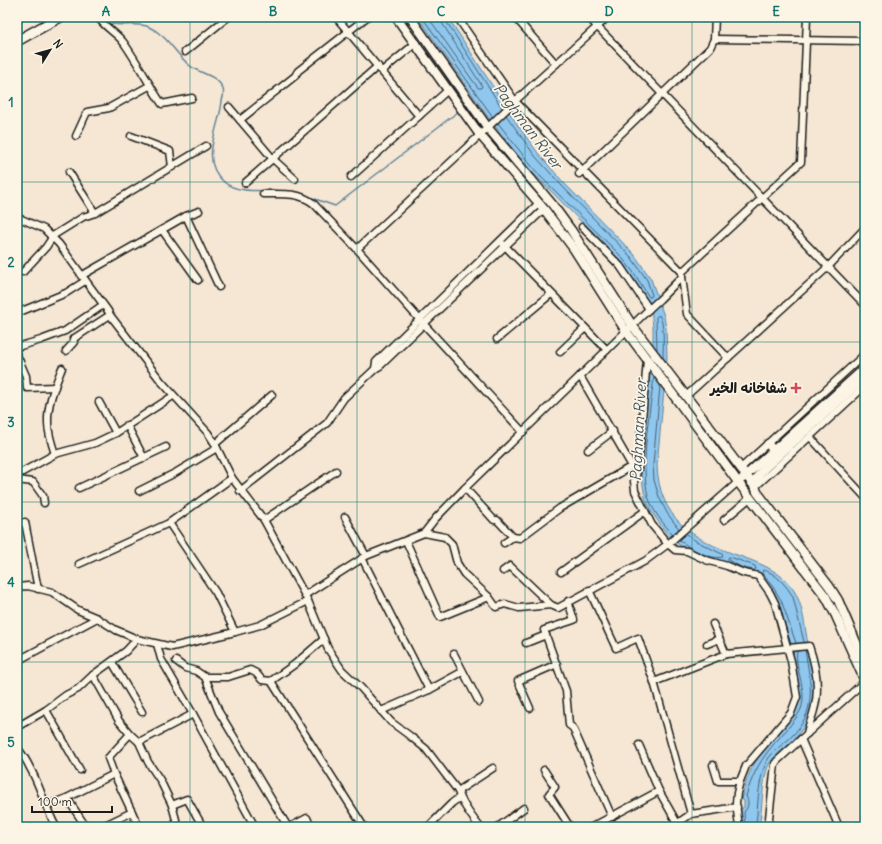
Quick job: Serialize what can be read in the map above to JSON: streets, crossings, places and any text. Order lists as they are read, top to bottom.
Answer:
{
  "water": ["Paghman River"],
  "places": {
    "health": ["شفاخانه الخیر"]
  },
  "scale_bar": "100 m",
  "north": "top right",
  "grid": {
    "columns": [
      "A",
      "B",
      "C",
      "D",
      "E"
    ],
    "rows": [
      "1",
      "2",
      "3",
      "4",
      "5"
    ]
  }
}
